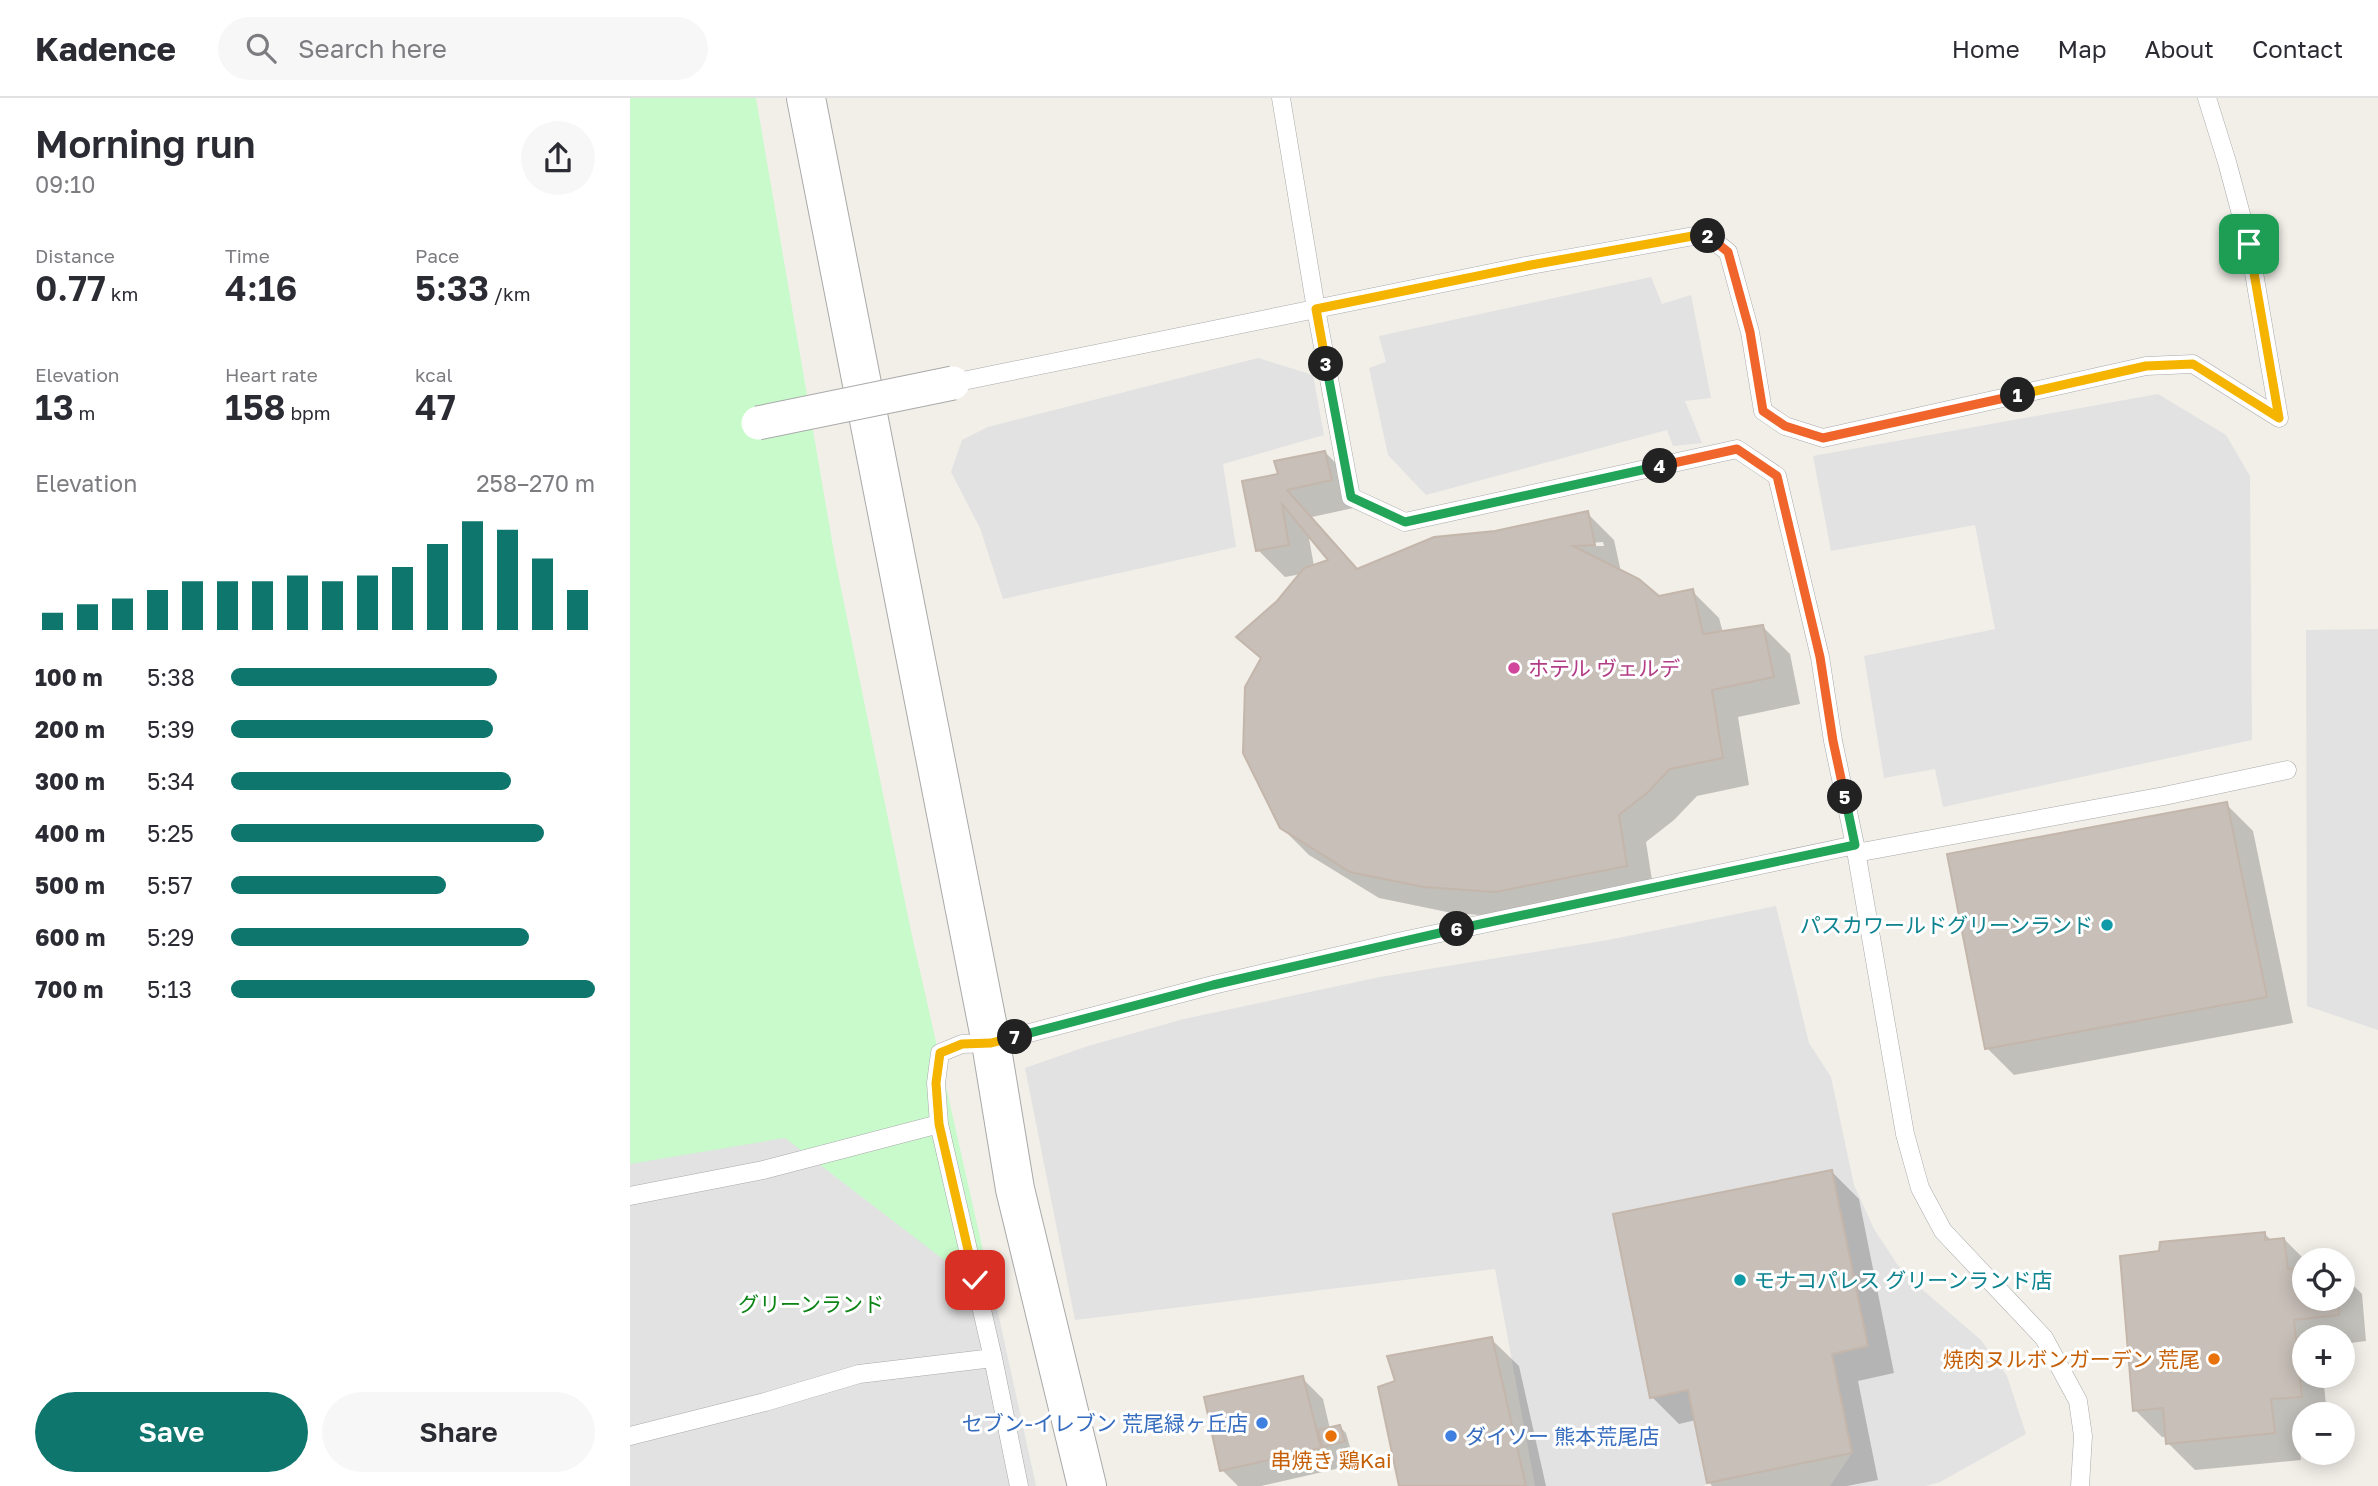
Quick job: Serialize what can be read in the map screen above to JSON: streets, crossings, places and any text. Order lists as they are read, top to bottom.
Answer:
{
  "parks": ["グリーンランド"],
  "places": [
    "ホテル ヴェルデ",
    "パスカワールドグリーンランド",
    "モナコパレス グリーンランド店",
    "焼肉ヌルボンガーデン 荒尾",
    "セブン-イレブン 荒尾緑ヶ丘店",
    "串焼き 鶏Kai",
    "ダイソー 熊本荒尾店"
  ],
  "page": {
    "header": "Kadence",
    "search": "Search here",
    "nav": [
      "Home",
      "Map",
      "About",
      "Contact"
    ],
    "heading": ["Morning run", "09:10"],
    "stats": [
      ["Distance", "0.77 km"],
      ["Time", "4:16"],
      ["Pace", "5:33 /km"],
      ["Elevation", "13 m"],
      ["Heart rate", "158 bpm"],
      ["kcal", "47"]
    ],
    "pins": [
      "2",
      "3",
      "1",
      "4",
      "5",
      "6",
      "7"
    ],
    "chart": ["Elevation", "258–270 m"],
    "list": [
      {
        "name": "100 m",
        "note": "5:38"
      },
      {
        "name": "200 m",
        "note": "5:39"
      },
      {
        "name": "300 m",
        "note": "5:34"
      },
      {
        "name": "400 m",
        "note": "5:25"
      },
      {
        "name": "500 m",
        "note": "5:57"
      },
      {
        "name": "600 m",
        "note": "5:29"
      },
      {
        "name": "700 m",
        "note": "5:13"
      }
    ],
    "map_buttons": ["+", "−"],
    "buttons": ["Save", "Share"]
  }
}
